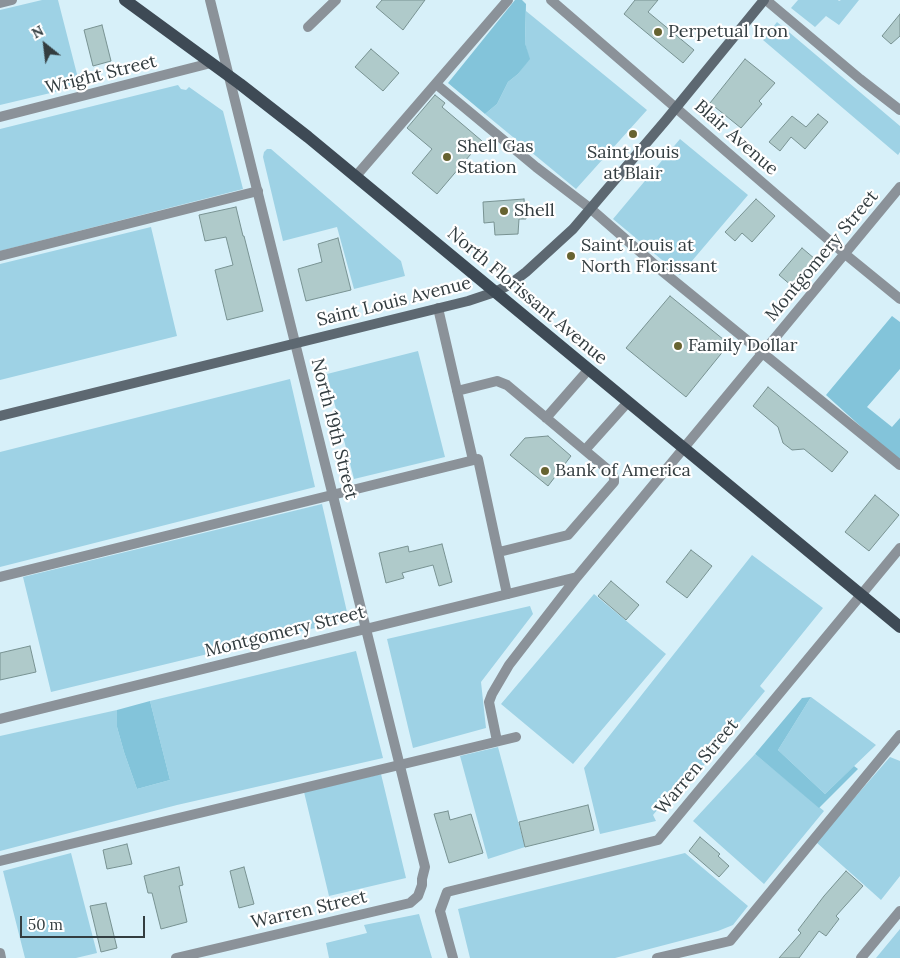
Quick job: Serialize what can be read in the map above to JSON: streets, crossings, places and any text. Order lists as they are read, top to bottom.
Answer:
{
  "streets": {
    "main road": ["North Florissant Avenue"],
    "street": [
      "Wright Street",
      "Blair Avenue",
      "Montgomery Street",
      "Saint Louis Avenue",
      "North 19th Street",
      "Warren Street"
    ]
  },
  "crossings": [
    ["Wright Street", "North Florissant Avenue"],
    ["Blair Avenue", "Montgomery Street"],
    ["Blair Avenue", "Saint Louis Avenue"],
    ["Montgomery Street", "North Florissant Avenue"],
    ["Montgomery Street", "North 19th Street"],
    ["North Florissant Avenue", "Saint Louis Avenue"],
    ["North Florissant Avenue", "North 19th Street"],
    ["North Florissant Avenue", "Warren Street"],
    ["Saint Louis Avenue", "North 19th Street"],
    ["North 19th Street", "Warren Street"]
  ],
  "places": [
    "Perpetual Iron",
    "Saint Louis at Blair",
    "Shell Gas Station",
    "Shell",
    "Saint Louis at North Florissant",
    "Family Dollar",
    "Bank of America"
  ],
  "scale_bar": "50 m",
  "north": "top left"
}
